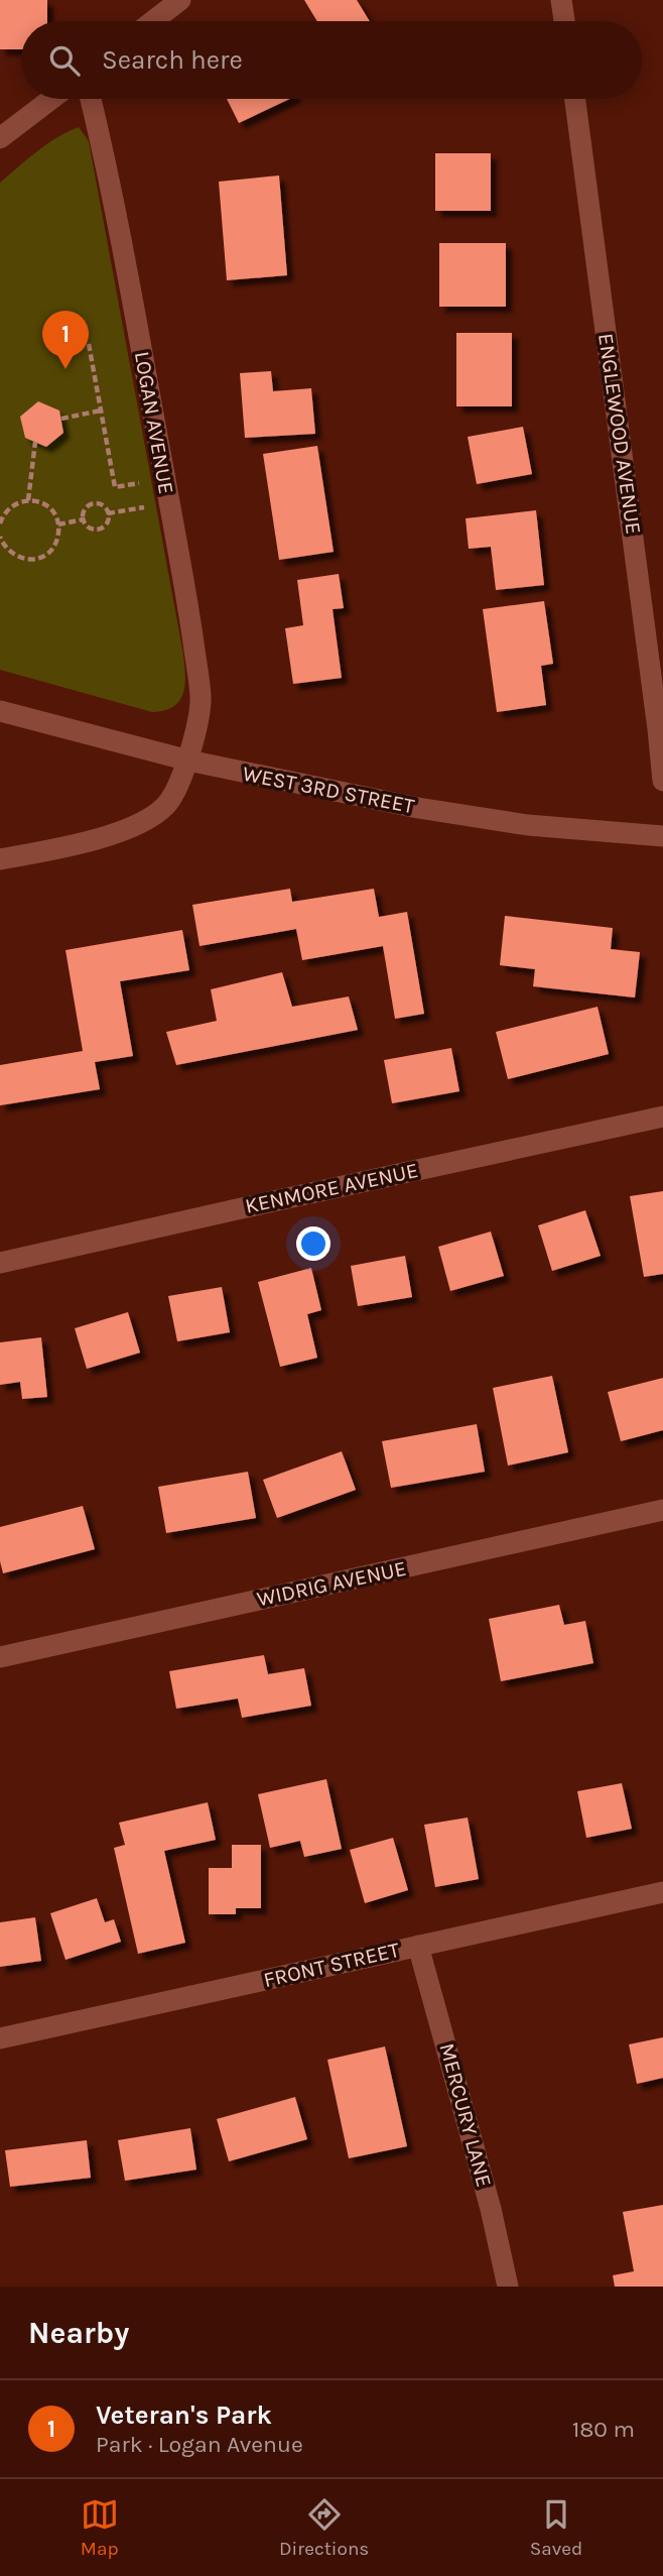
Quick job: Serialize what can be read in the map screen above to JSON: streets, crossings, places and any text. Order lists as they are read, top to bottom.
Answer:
{
  "streets": {
    "street": [
      "LOGAN AVENUE",
      "ENGLEWOOD AVENUE",
      "WEST 3RD STREET",
      "KENMORE AVENUE",
      "WIDRIG AVENUE",
      "FRONT STREET",
      "MERCURY LANE"
    ]
  },
  "crossings": [
    ["LOGAN AVENUE", "WEST 3RD STREET"],
    ["FRONT STREET", "MERCURY LANE"]
  ],
  "page": {
    "search": "Search here",
    "pins": "1",
    "heading": "Nearby",
    "list": [
      {
        "mark": "1",
        "name": "Veteran's Park",
        "note": "Park · Logan Avenue",
        "value": "180 m"
      }
    ],
    "nav": ["Map", "Directions", "Saved"]
  }
}
